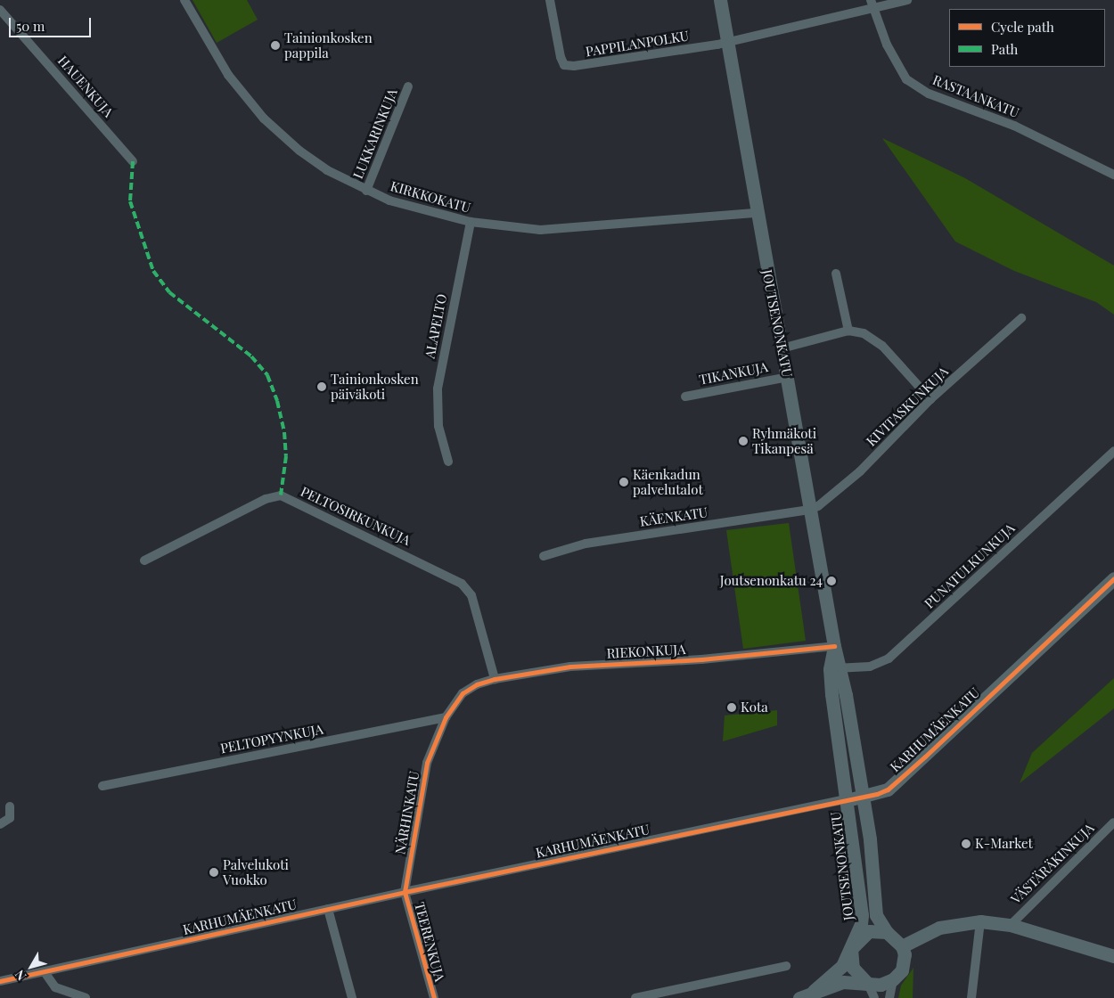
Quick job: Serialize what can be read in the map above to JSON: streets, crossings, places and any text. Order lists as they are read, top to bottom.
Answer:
{
  "streets": {
    "main road": ["JOUTSENONKATU", "KARHUMÄENKATU"],
    "street": [
      "PAPPILANPOLKU",
      "HAUENKUJA",
      "RASTAANKATU",
      "LUKKARINKUJA",
      "KIRKKOKATU",
      "ALAPELTO",
      "TIKANKUJA",
      "KIVITASKUNKUJA",
      "PELTOSIRKUNKUJA",
      "KÄENKATU",
      "PUNATULKUNKUJA",
      "RIEKONKUJA",
      "PELTOPYYNKUJA",
      "NÄRHINKATU",
      "VÄSTÄRÄKINKUJA",
      "TEERENKUJA"
    ]
  },
  "crossings": [
    ["PAPPILANPOLKU", "JOUTSENONKATU"],
    ["LUKKARINKUJA", "KIRKKOKATU"],
    ["KIRKKOKATU", "JOUTSENONKATU"],
    ["KIRKKOKATU", "ALAPELTO"],
    ["JOUTSENONKATU", "TIKANKUJA"],
    ["JOUTSENONKATU", "KIVITASKUNKUJA"],
    ["JOUTSENONKATU", "KÄENKATU"],
    ["JOUTSENONKATU", "PUNATULKUNKUJA"],
    ["JOUTSENONKATU", "RIEKONKUJA"],
    ["JOUTSENONKATU", "KARHUMÄENKATU"],
    ["KIVITASKUNKUJA", "KÄENKATU"],
    ["PELTOSIRKUNKUJA", "RIEKONKUJA"],
    ["RIEKONKUJA", "NÄRHINKATU"],
    ["KARHUMÄENKATU", "NÄRHINKATU"],
    ["KARHUMÄENKATU", "TEERENKUJA"],
    ["PELTOPYYNKUJA", "NÄRHINKATU"],
    ["NÄRHINKATU", "TEERENKUJA"]
  ],
  "places": [
    "Tainionkosken pappila",
    "Tainionkosken päiväkoti",
    "Ryhmäkoti Tikanpesä",
    "Käenkadun palvelutalot",
    "Joutsenonkatu 24",
    "Kota",
    "K-Market",
    "Palvelukoti Vuokko"
  ],
  "legend": ["Cycle path", "Path"],
  "scale_bar": "50 m",
  "north": "bottom left"
}
